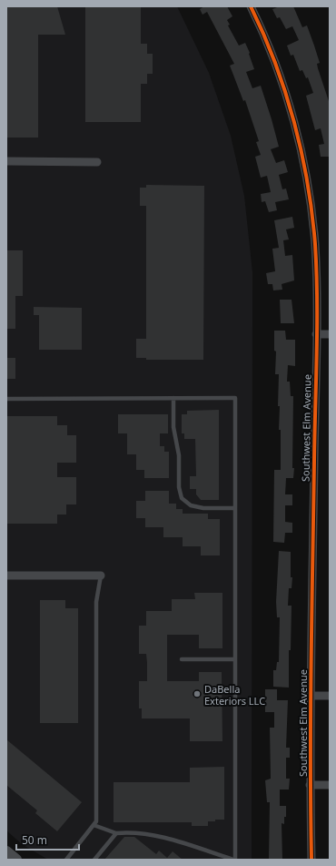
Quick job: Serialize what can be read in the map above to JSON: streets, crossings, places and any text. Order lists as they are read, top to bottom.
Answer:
{
  "streets": {
    "street": ["Southwest Elm Avenue"]
  },
  "places": ["DaBella Exteriors LLC"],
  "scale_bar": "50 m"
}
